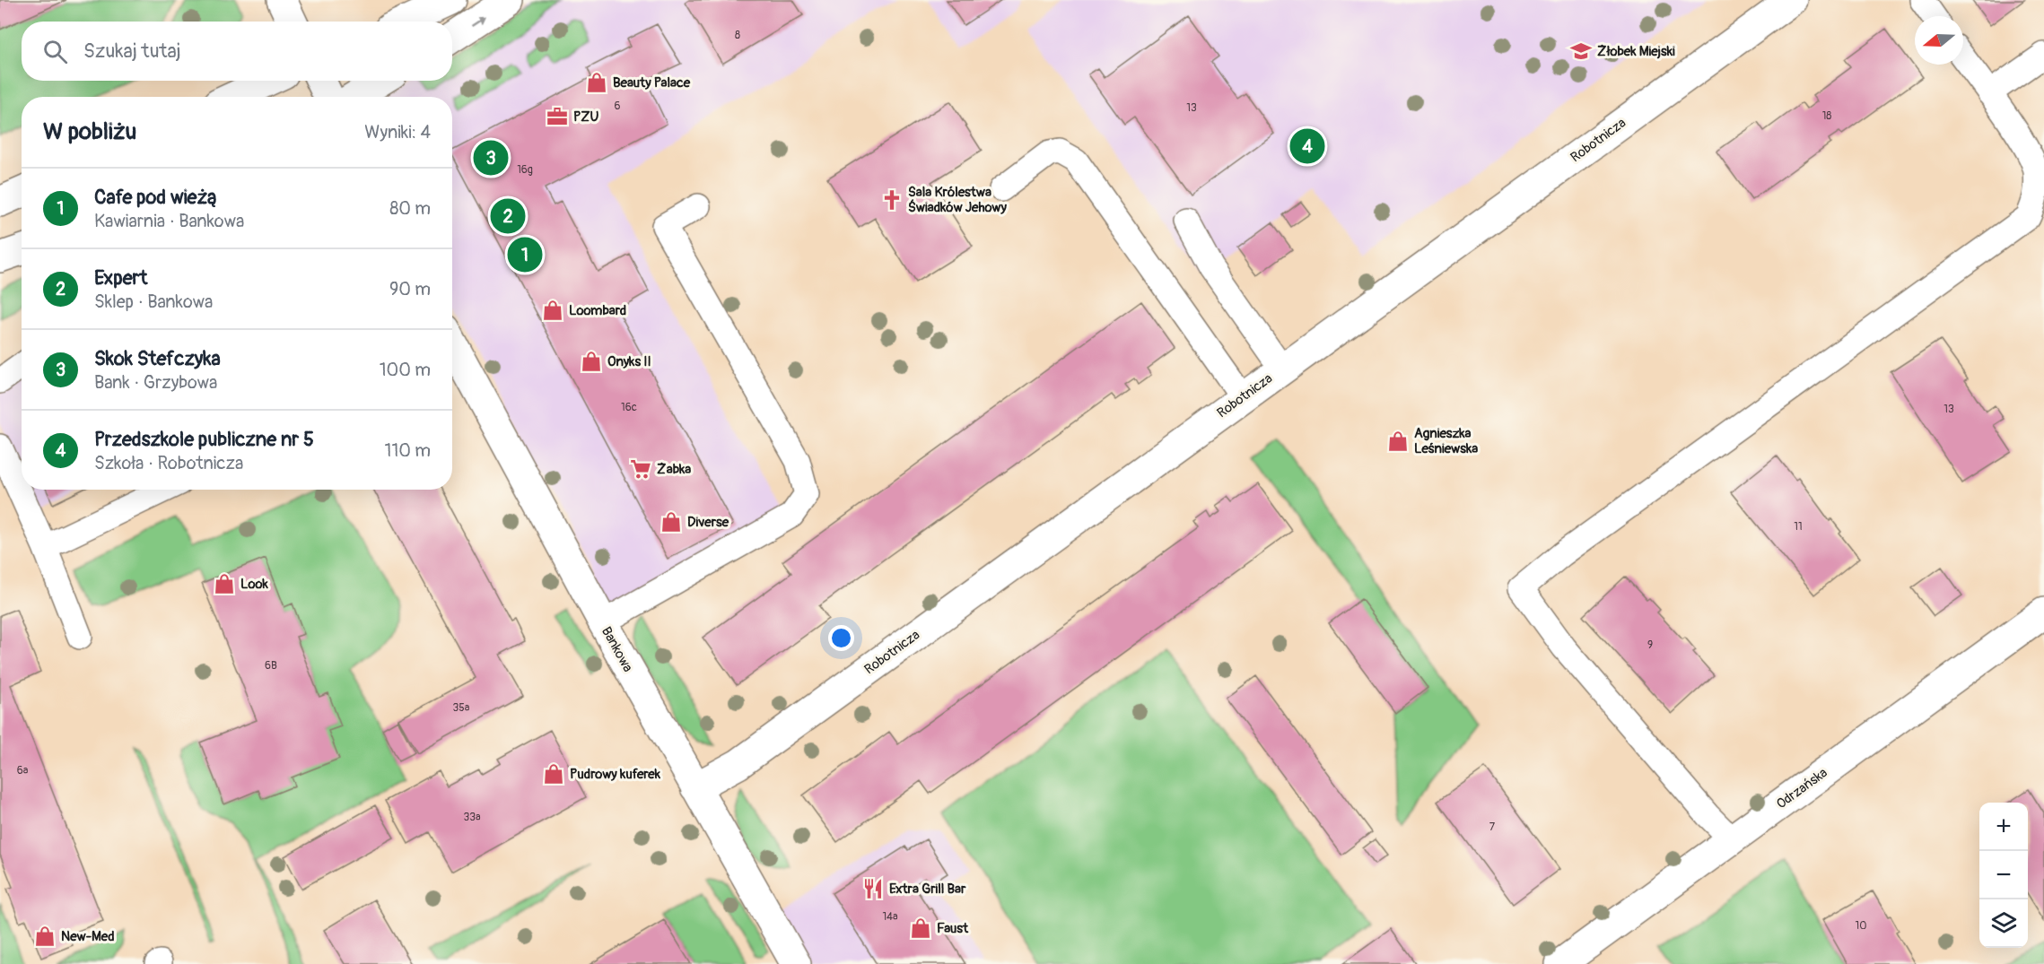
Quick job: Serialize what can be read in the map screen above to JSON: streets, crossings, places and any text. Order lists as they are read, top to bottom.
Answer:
{
  "streets": {
    "street": ["Robotnicza", "Bankowa", "Odrzańska"]
  },
  "crossings": [
    ["Robotnicza", "Bankowa"]
  ],
  "places": {
    "school or university": ["Żłobek Miejski"],
    "shop": [
      "Beauty Palace",
      "Loombard",
      "Onyks II",
      "Agnieszka Leśniewska",
      "Diverse",
      "Look",
      "Pudrowy kuferek",
      "Faust",
      "New-Med"
    ],
    "office": ["PZU"],
    "church": ["Sala Królestwa Świadków Jehowy"],
    "supermarket": ["Żabka"],
    "restaurant": ["Extra Grill Bar"]
  },
  "house_numbers": [
    "8",
    "6",
    "13",
    "18",
    "16g",
    "16c",
    "13",
    "11",
    "9",
    "6B",
    "35a",
    "6a",
    "33a",
    "7",
    "14a",
    "10"
  ],
  "north": "left",
  "page": {
    "search": "Szukaj tutaj",
    "heading": ["W pobliżu", "Wyniki: 4"],
    "pins": [
      "4",
      "3",
      "2",
      "1"
    ],
    "list": [
      {
        "mark": "1",
        "name": "Cafe pod wieżą",
        "note": "Kawiarnia · Bankowa",
        "value": "80 m"
      },
      {
        "mark": "2",
        "name": "Expert",
        "note": "Sklep · Bankowa",
        "value": "90 m"
      },
      {
        "mark": "3",
        "name": "Skok Stefczyka",
        "note": "Bank · Grzybowa",
        "value": "100 m"
      },
      {
        "mark": "4",
        "name": "Przedszkole publiczne nr 5",
        "note": "Szkoła · Robotnicza",
        "value": "110 m"
      }
    ],
    "map_buttons": ["+", "−"]
  }
}
